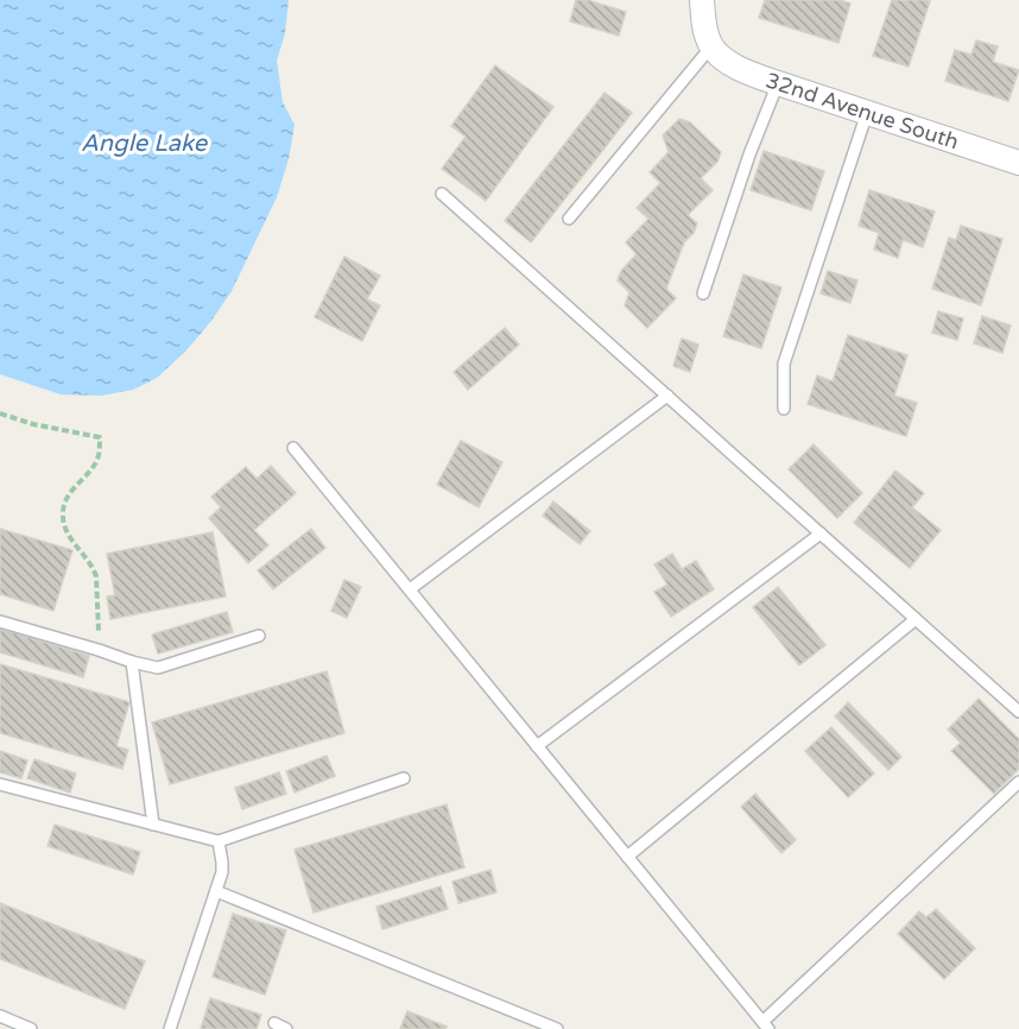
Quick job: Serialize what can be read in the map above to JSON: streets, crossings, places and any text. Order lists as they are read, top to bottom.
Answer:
{
  "streets": {
    "street": ["32nd Avenue South"]
  },
  "water": ["Angle Lake"]
}
